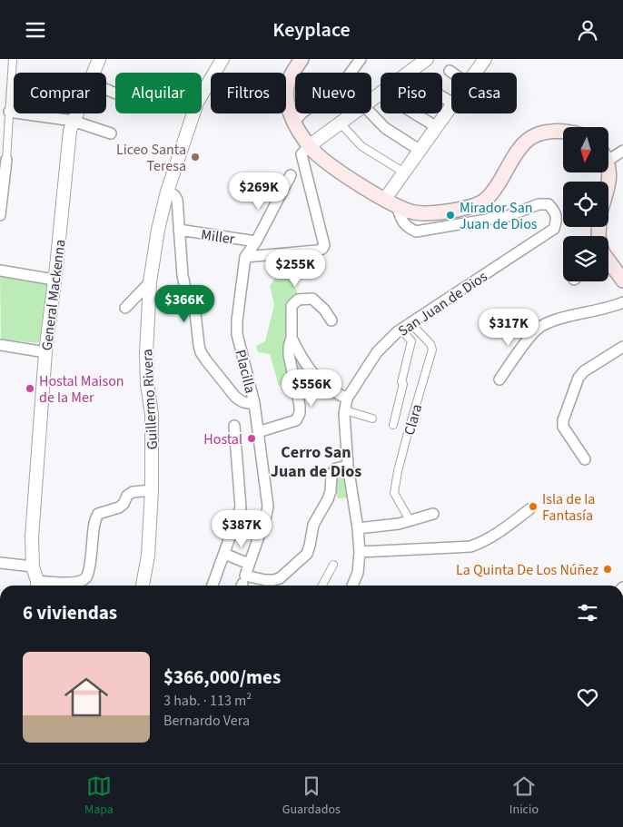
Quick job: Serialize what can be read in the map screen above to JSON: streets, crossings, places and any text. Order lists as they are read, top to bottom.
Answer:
{
  "streets": {
    "street": [
      "Miller",
      "General Mackenna",
      "San Juan de Dios",
      "Placilla",
      "Guillermo Rivera",
      "Clara"
    ]
  },
  "crossings": [
    ["Miller", "Placilla"],
    ["San Juan de Dios", "Clara"]
  ],
  "districts": ["Cerro San Juan de Dios"],
  "places": [
    "Liceo Santa Teresa",
    "Mirador San Juan de Dios",
    "Hostal Maison de la Mer",
    "Hostal",
    "Isla de la Fantasía",
    "La Quinta De Los Núñez"
  ],
  "north": "bottom",
  "page": {
    "header": "Keyplace",
    "chip": [
      "Comprar",
      "Alquilar",
      "Filtros",
      "Nuevo",
      "Piso",
      "Casa"
    ],
    "price": [
      "$269K",
      "$255K",
      "$366K",
      "$317K",
      "$556K",
      "$387K"
    ],
    "heading": "6 viviendas",
    "list": [
      {
        "name": "$366,000/mes",
        "note": "3 hab. · 113 m² · Bernardo Vera"
      }
    ],
    "tabs": ["Mapa", "Guardados", "Inicio"]
  }
}
